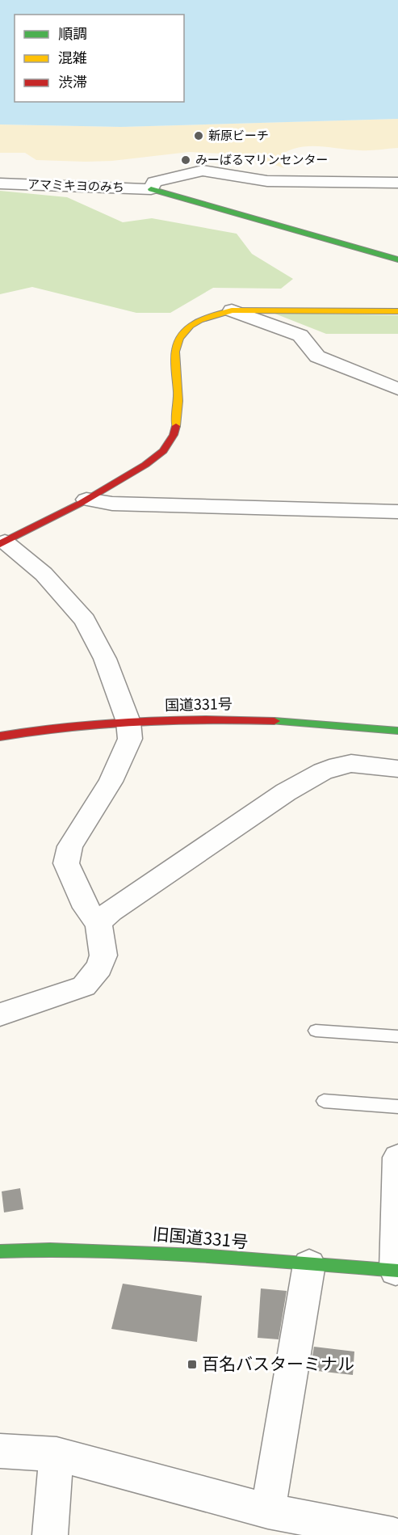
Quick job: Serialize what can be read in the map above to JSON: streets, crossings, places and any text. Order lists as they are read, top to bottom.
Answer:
{
  "streets": {
    "main road": ["国道331号", "旧国道331号"],
    "street": ["アマミキヨのみち"]
  },
  "places": {
    "other": ["新原ビーチ", "みーばるマリンセンター"],
    "transit": ["百名バスターミナル"]
  },
  "legend": ["順調", "混雑", "渋滞"]
}
